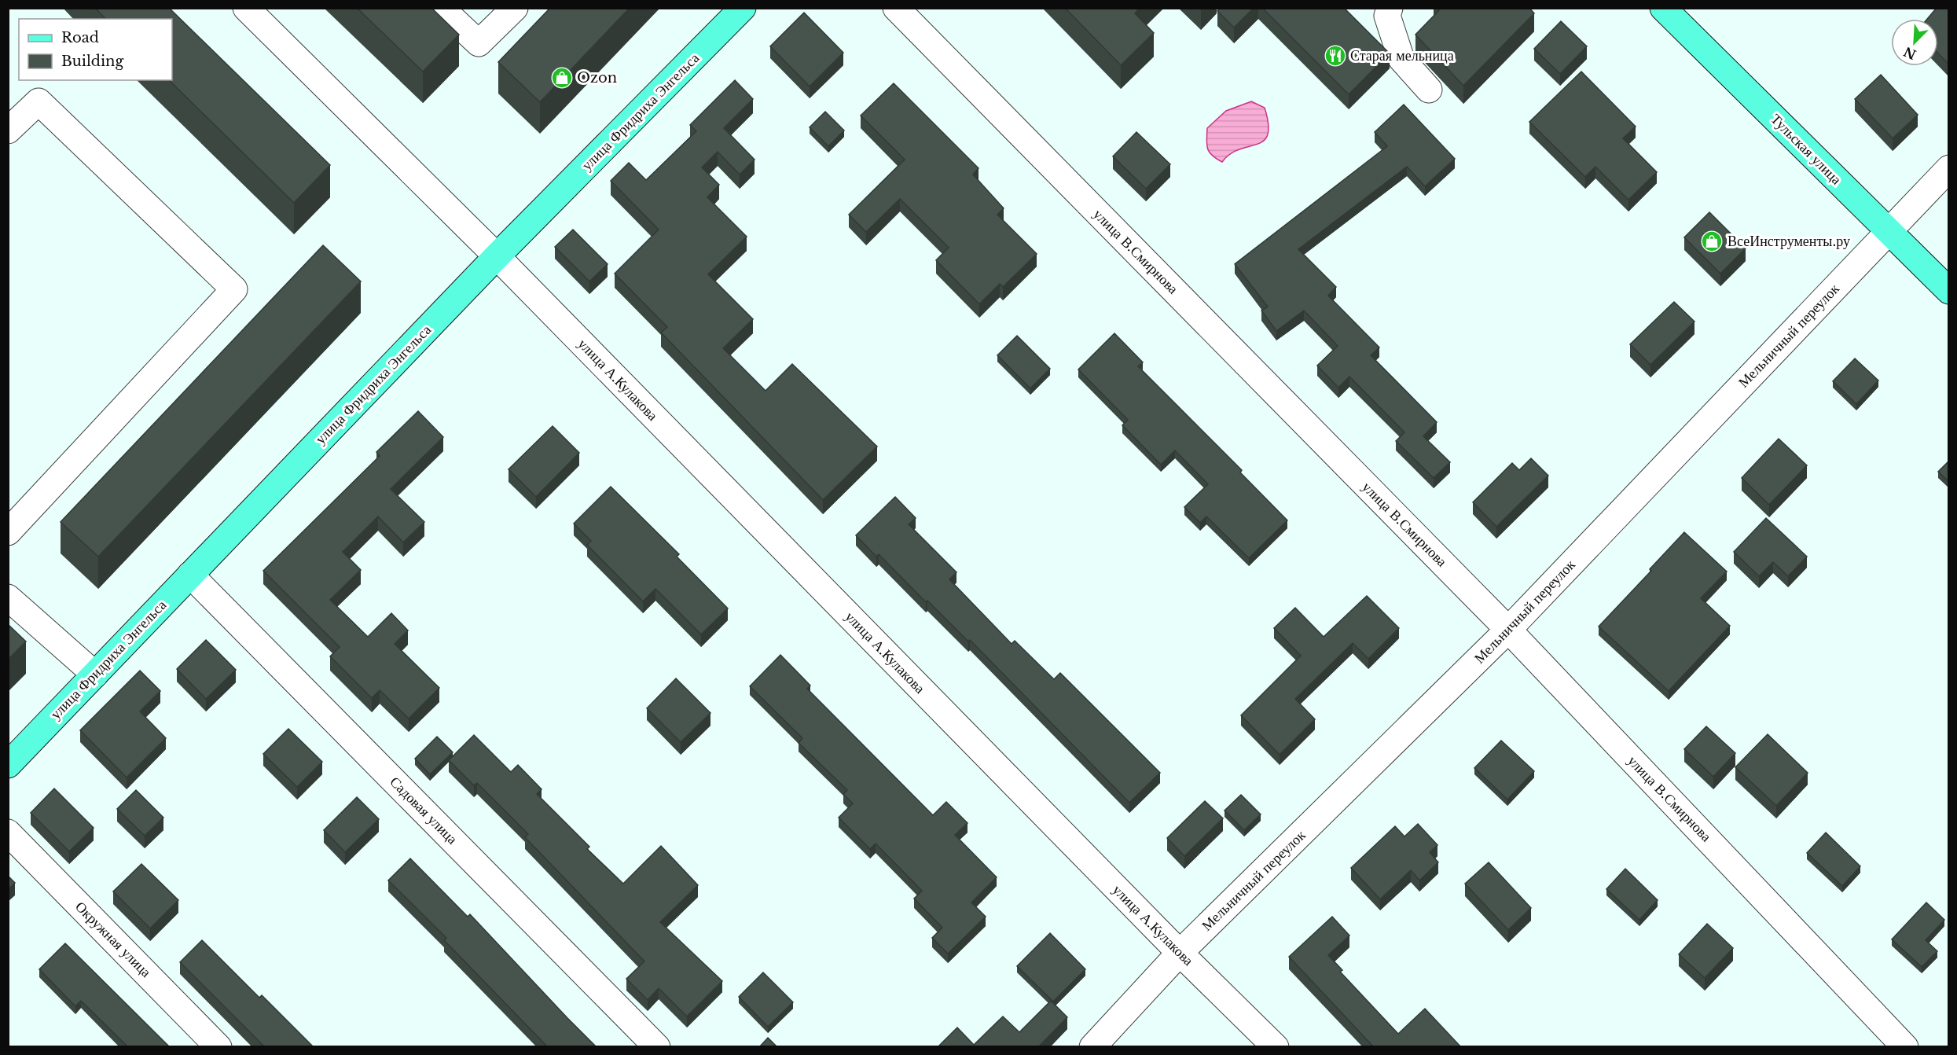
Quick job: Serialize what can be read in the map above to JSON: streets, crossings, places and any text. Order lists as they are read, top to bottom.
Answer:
{
  "streets": {
    "main road": ["улица Фридриха Энгельса", "Тульская улица"],
    "street": [
      "улица В.Смирнова",
      "Мельничный переулок",
      "улица А.Кулакова",
      "Садовая улица",
      "Окружная улица"
    ]
  },
  "crossings": [
    ["улица Фридриха Энгельса", "улица А.Кулакова"],
    ["улица Фридриха Энгельса", "Садовая улица"],
    ["Тульская улица", "Мельничный переулок"],
    ["улица В.Смирнова", "Мельничный переулок"],
    ["Мельничный переулок", "улица А.Кулакова"]
  ],
  "places": {
    "restaurant": ["Старая мельница"],
    "shop": ["Ozon", "ВсеИнструменты.ру"]
  },
  "legend": ["Road", "Building"],
  "north": "bottom left"
}
